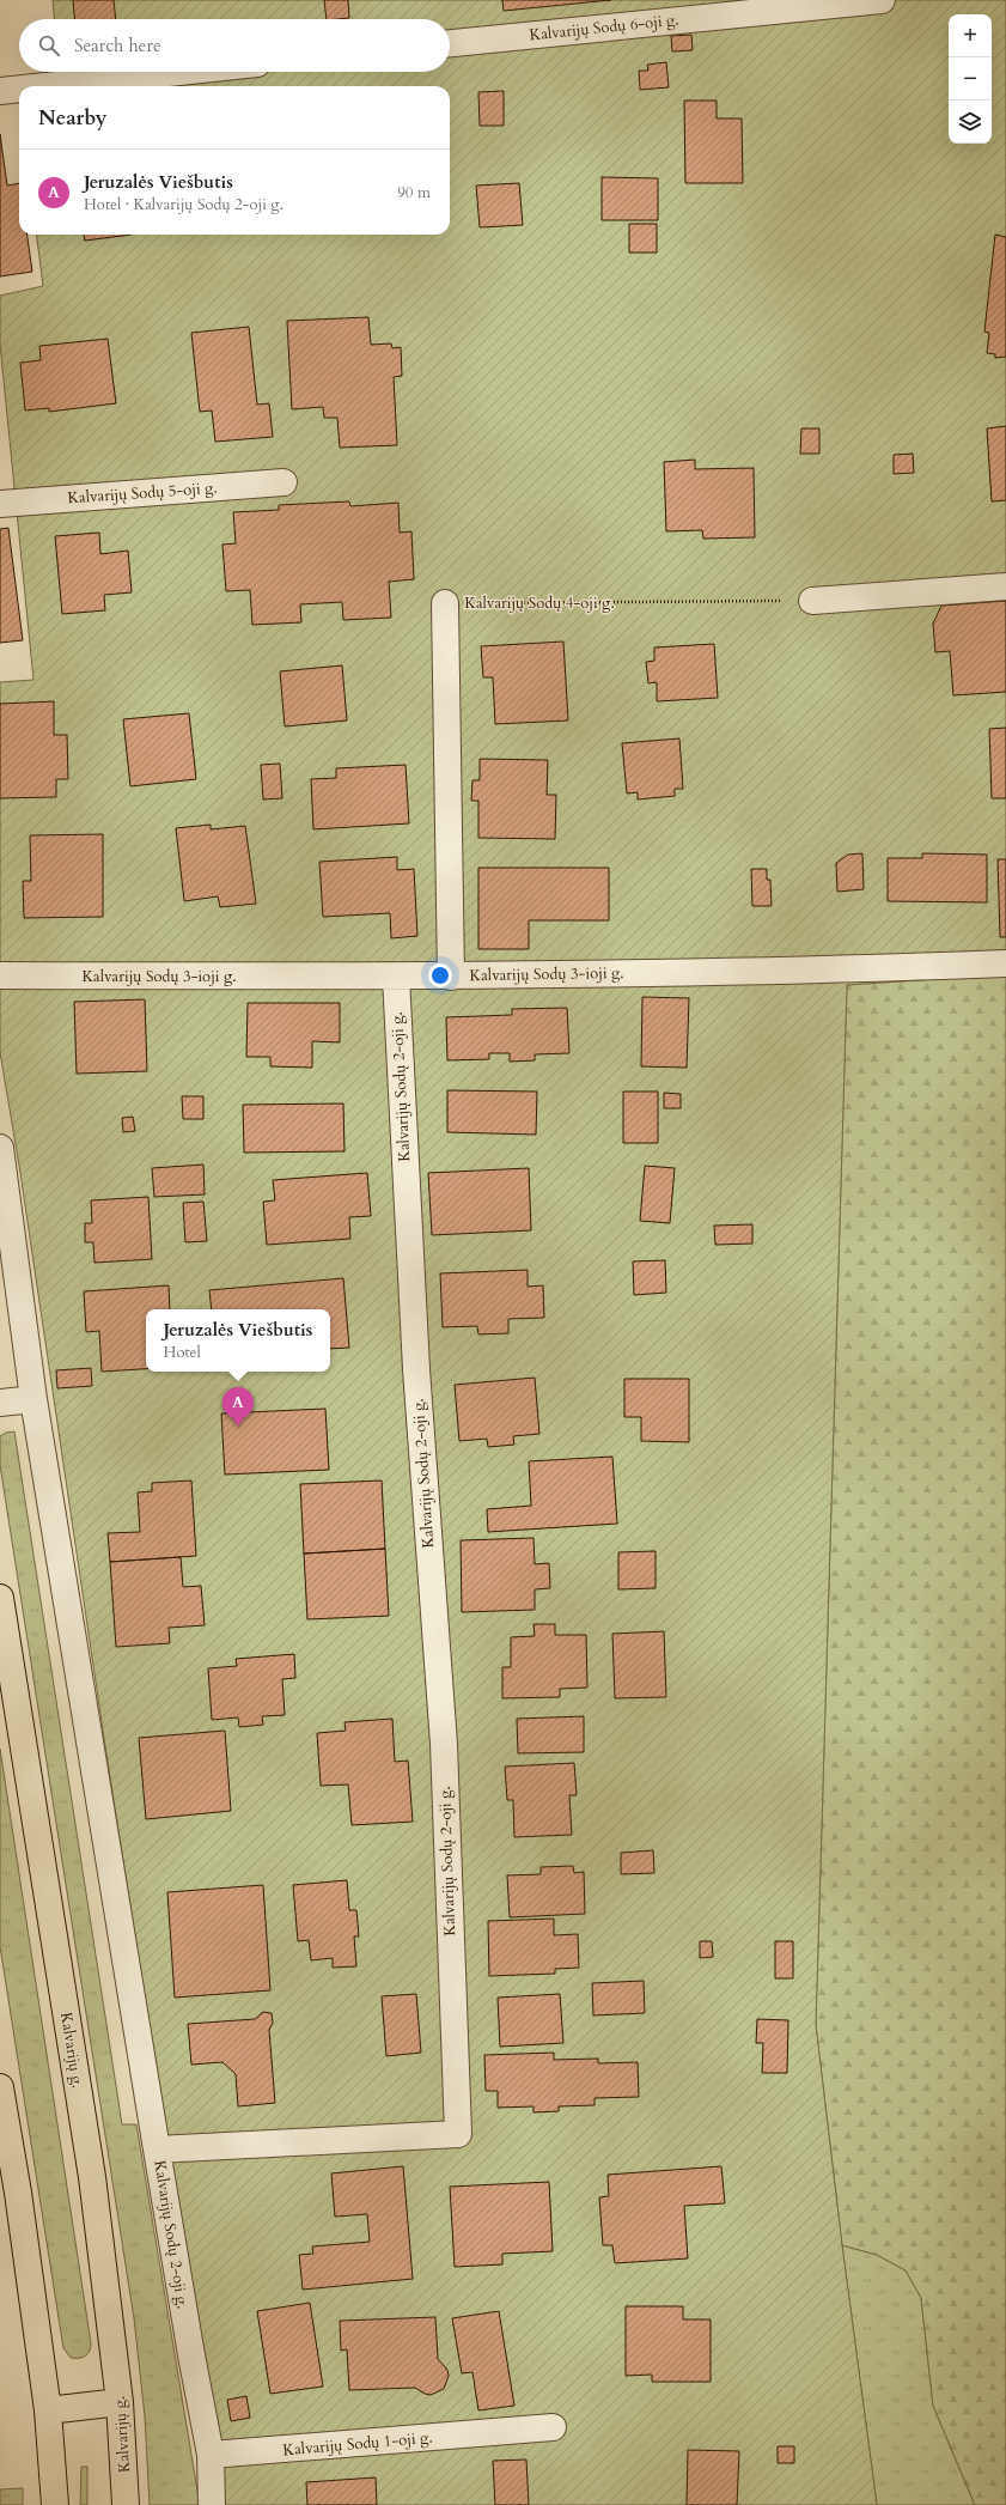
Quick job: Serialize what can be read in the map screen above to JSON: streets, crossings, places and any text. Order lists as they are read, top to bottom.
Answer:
{
  "streets": {
    "main road": ["Kalvarijų g."],
    "street": [
      "Kalvarijų Sodų 6-oji g.",
      "Kalvarijų Sodų 5-oji g.",
      "Kalvarijų Sodų 4-oji g.",
      "Kalvarijų Sodų 3-ioji g.",
      "Kalvarijų Sodų 2-oji g.",
      "Kalvarijų Sodų 1-oji g."
    ]
  },
  "crossings": [
    ["Kalvarijų Sodų 4-oji g.", "Kalvarijų Sodų 3-ioji g."],
    ["Kalvarijų Sodų 3-ioji g.", "Kalvarijų Sodų 2-oji g."],
    ["Kalvarijų Sodų 2-oji g.", "Kalvarijų Sodų 1-oji g."]
  ],
  "page": {
    "map_buttons": ["+", "−"],
    "search": "Search here",
    "heading": "Nearby",
    "list": [
      {
        "mark": "A",
        "name": "Jeruzalės Viešbutis",
        "note": "Hotel · Kalvarijų Sodų 2-oji g.",
        "value": "90 m"
      }
    ],
    "popup": ["Jeruzalės Viešbutis", "Hotel"],
    "pins": "A"
  }
}
